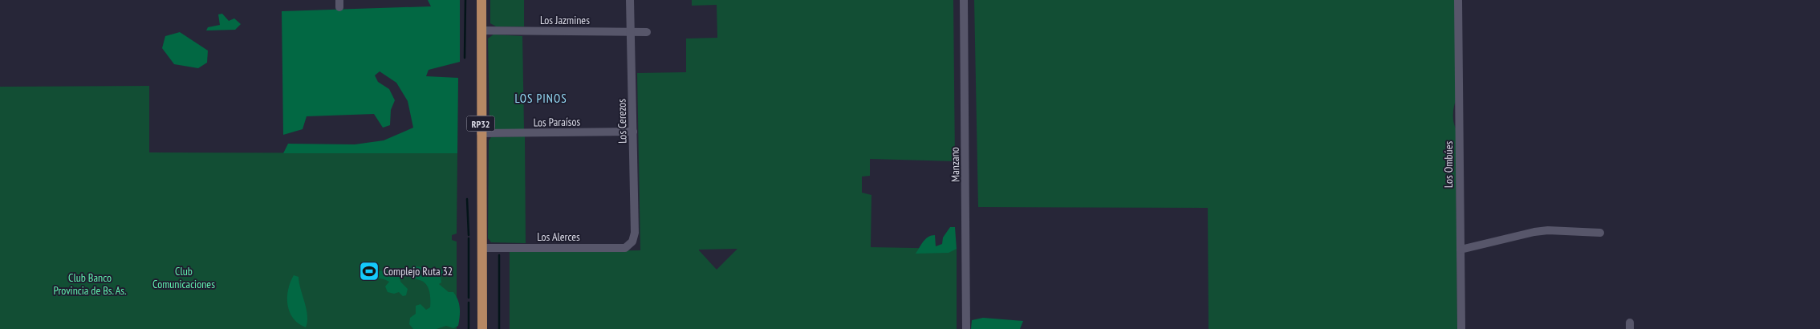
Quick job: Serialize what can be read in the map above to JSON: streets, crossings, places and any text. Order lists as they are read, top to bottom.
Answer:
{
  "streets": {
    "main road": ["RP32"],
    "street": [
      "Los Jazmines",
      "Los Cerezos",
      "Los Paraísos",
      "Manzano",
      "Los Ombúes",
      "Los Alerces"
    ]
  },
  "crossings": [
    ["Los Jazmines", "Los Cerezos"],
    ["Los Jazmines", "RP32"],
    ["Los Cerezos", "Los Paraísos"],
    ["Los Cerezos", "Los Alerces"],
    ["Los Paraísos", "RP32"],
    ["RP32", "Los Alerces"]
  ],
  "districts": ["LOS PINOS"],
  "parks": ["Club Comunicaciones", "Club Banco Provincia de Bs. As."],
  "places": {
    "sports": ["Complejo Ruta 32"]
  }
}
